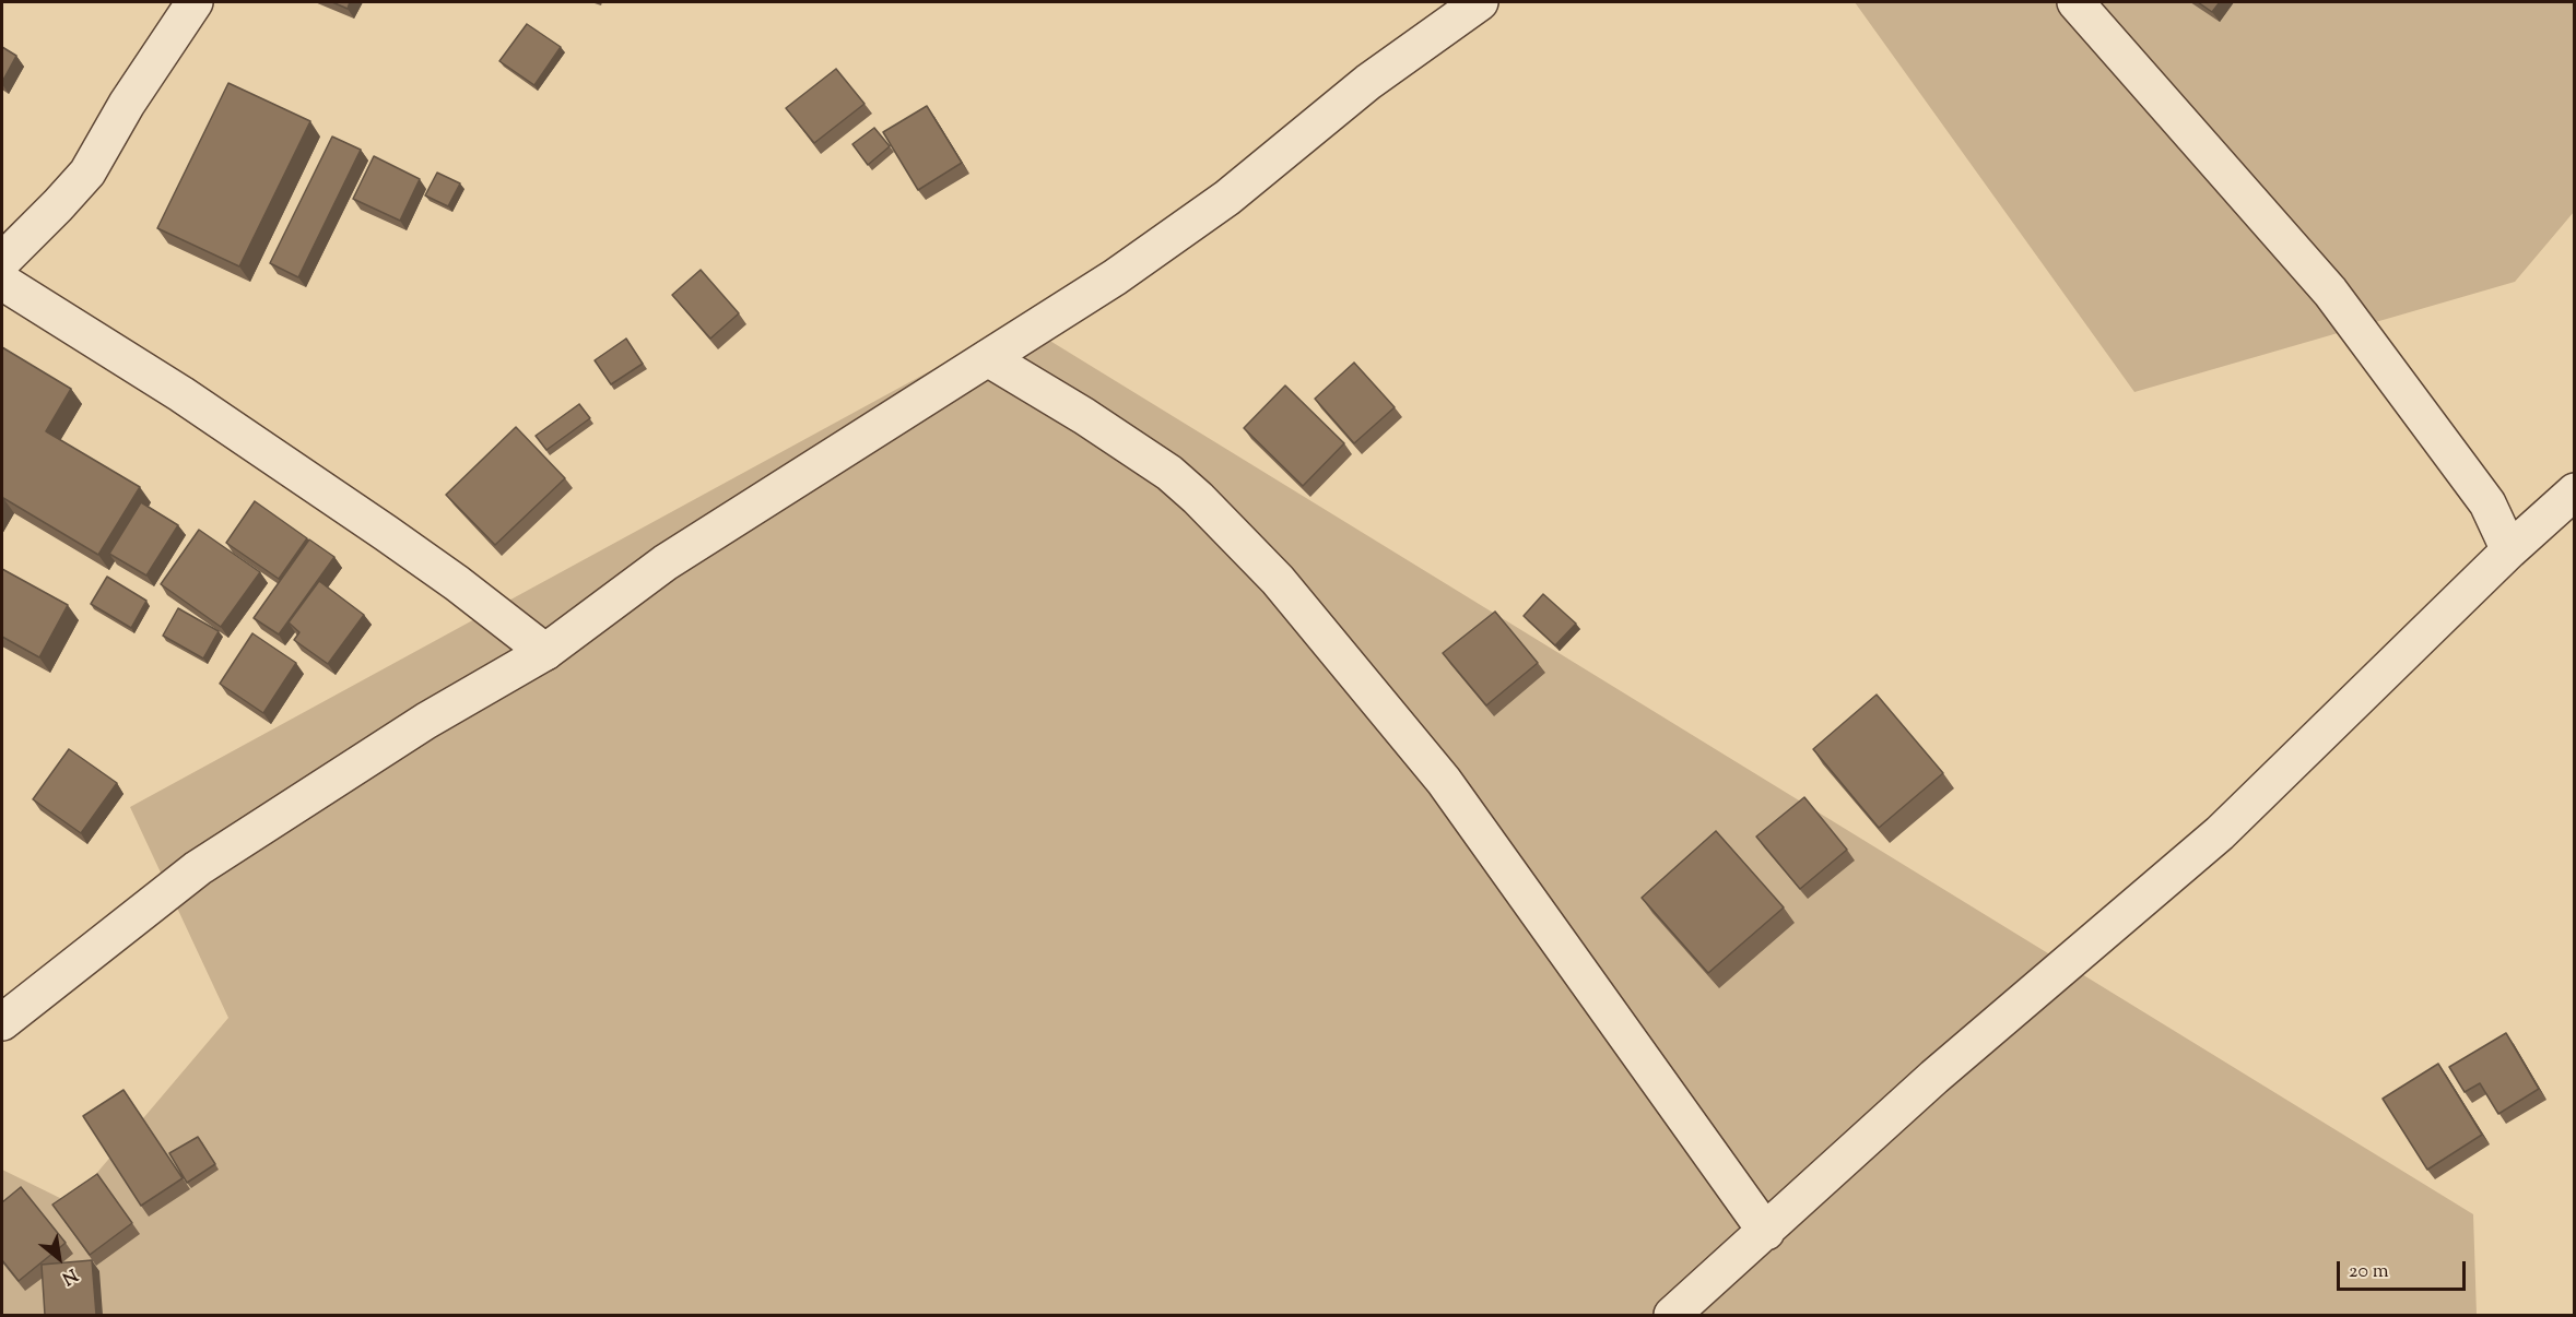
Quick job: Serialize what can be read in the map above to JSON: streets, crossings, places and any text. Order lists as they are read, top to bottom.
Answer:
{
  "scale_bar": "20 m",
  "north": "bottom right"
}
